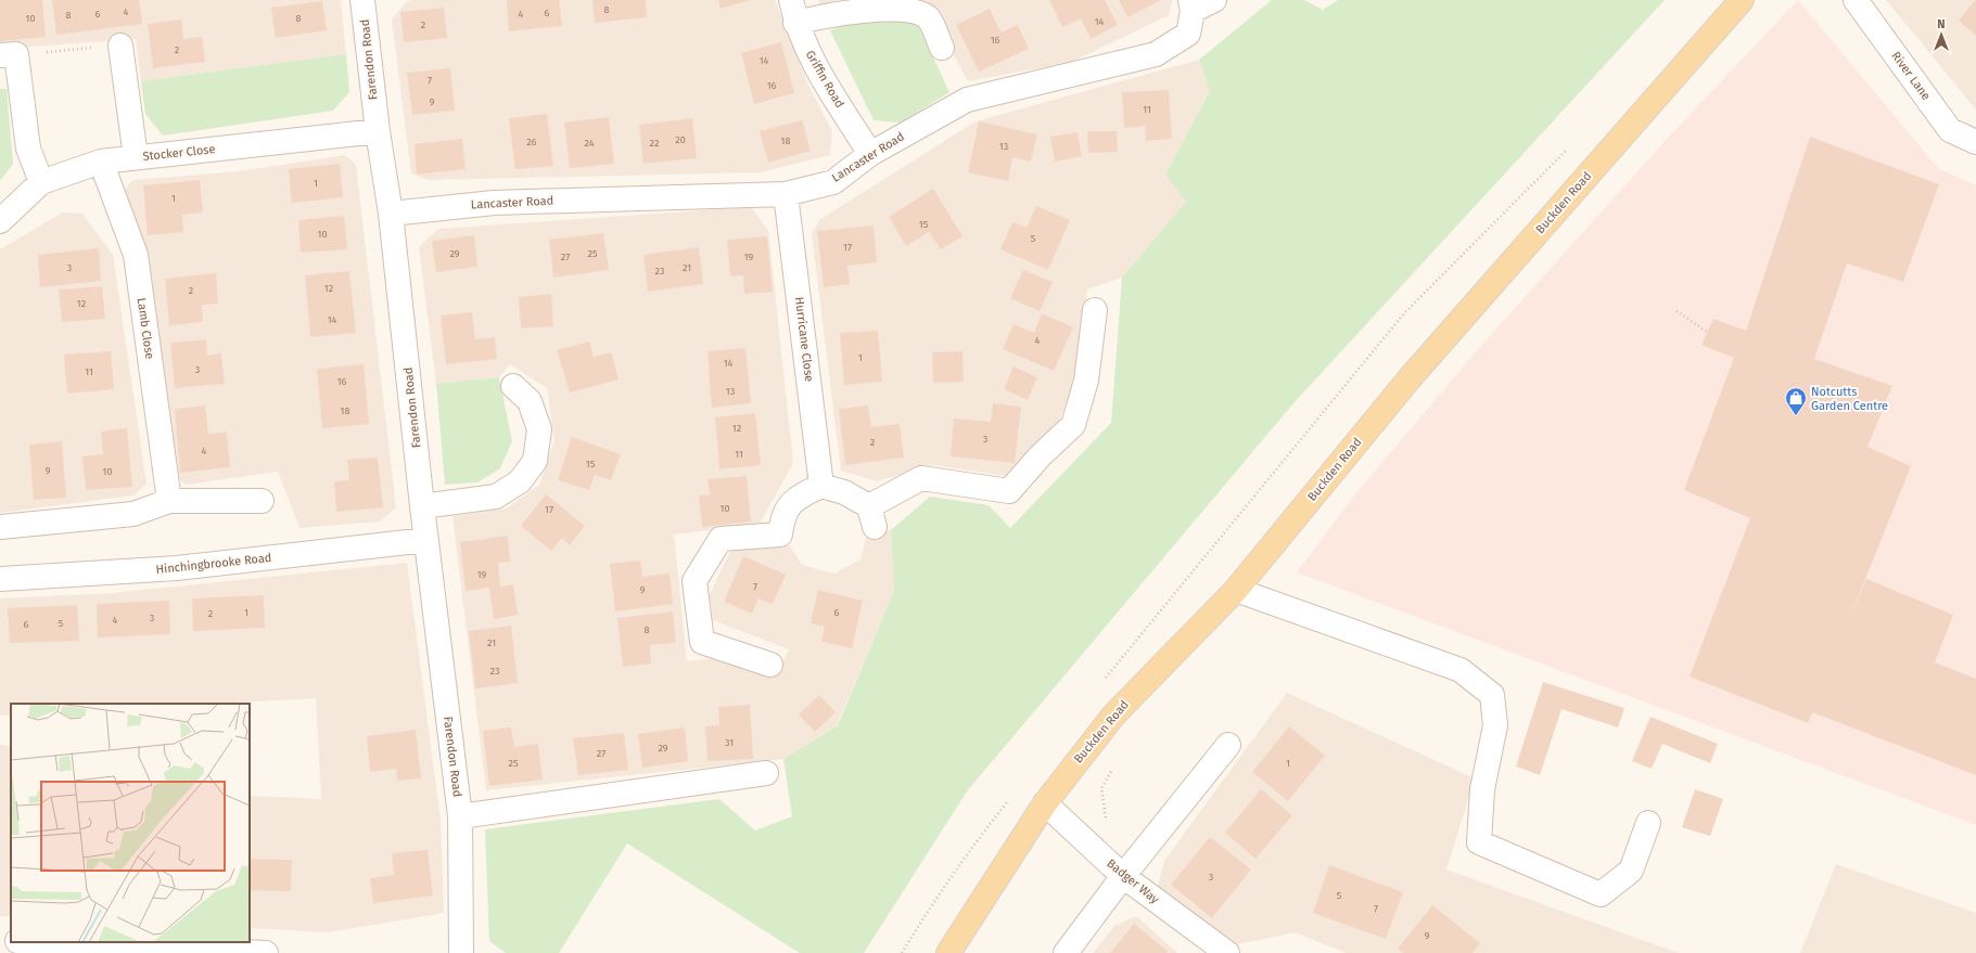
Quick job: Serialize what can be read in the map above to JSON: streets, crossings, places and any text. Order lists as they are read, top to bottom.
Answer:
{
  "streets": {
    "main road": ["Buckden Road"],
    "street": [
      "Farendon Road",
      "River Lane",
      "Griffin Road",
      "Stocker Close",
      "Lancaster Road",
      "Lamb Close",
      "Hurricane Close",
      "Hinchingbrooke Road",
      "Badger Way"
    ]
  },
  "crossings": [
    ["Farendon Road", "Stocker Close"],
    ["Farendon Road", "Lancaster Road"],
    ["Farendon Road", "Hinchingbrooke Road"],
    ["Griffin Road", "Lancaster Road"],
    ["Stocker Close", "Lamb Close"],
    ["Lancaster Road", "Hurricane Close"],
    ["Buckden Road", "Badger Way"]
  ],
  "places": {
    "shop": ["Notcutts Garden Centre"]
  },
  "house_numbers": [
    "8",
    "4",
    "6",
    "6",
    "4",
    "8",
    "10",
    "8",
    "14",
    "2",
    "16",
    "2",
    "14",
    "7",
    "16",
    "9",
    "11",
    "20",
    "18",
    "26",
    "24",
    "22",
    "13",
    "1",
    "1",
    "15",
    "10",
    "5",
    "17",
    "29",
    "25",
    "27",
    "19",
    "3",
    "21",
    "23",
    "12",
    "2",
    "12",
    "14",
    "4",
    "1",
    "14",
    "3",
    "11",
    "16",
    "13",
    "18",
    "12",
    "3",
    "2",
    "4",
    "11",
    "15",
    "9",
    "10",
    "10",
    "17",
    "19",
    "7",
    "9",
    "1",
    "6",
    "2",
    "3",
    "4",
    "5",
    "6",
    "8",
    "21",
    "23",
    "31",
    "29",
    "27",
    "25",
    "1",
    "3",
    "5",
    "7",
    "9"
  ],
  "north": "top"
}
